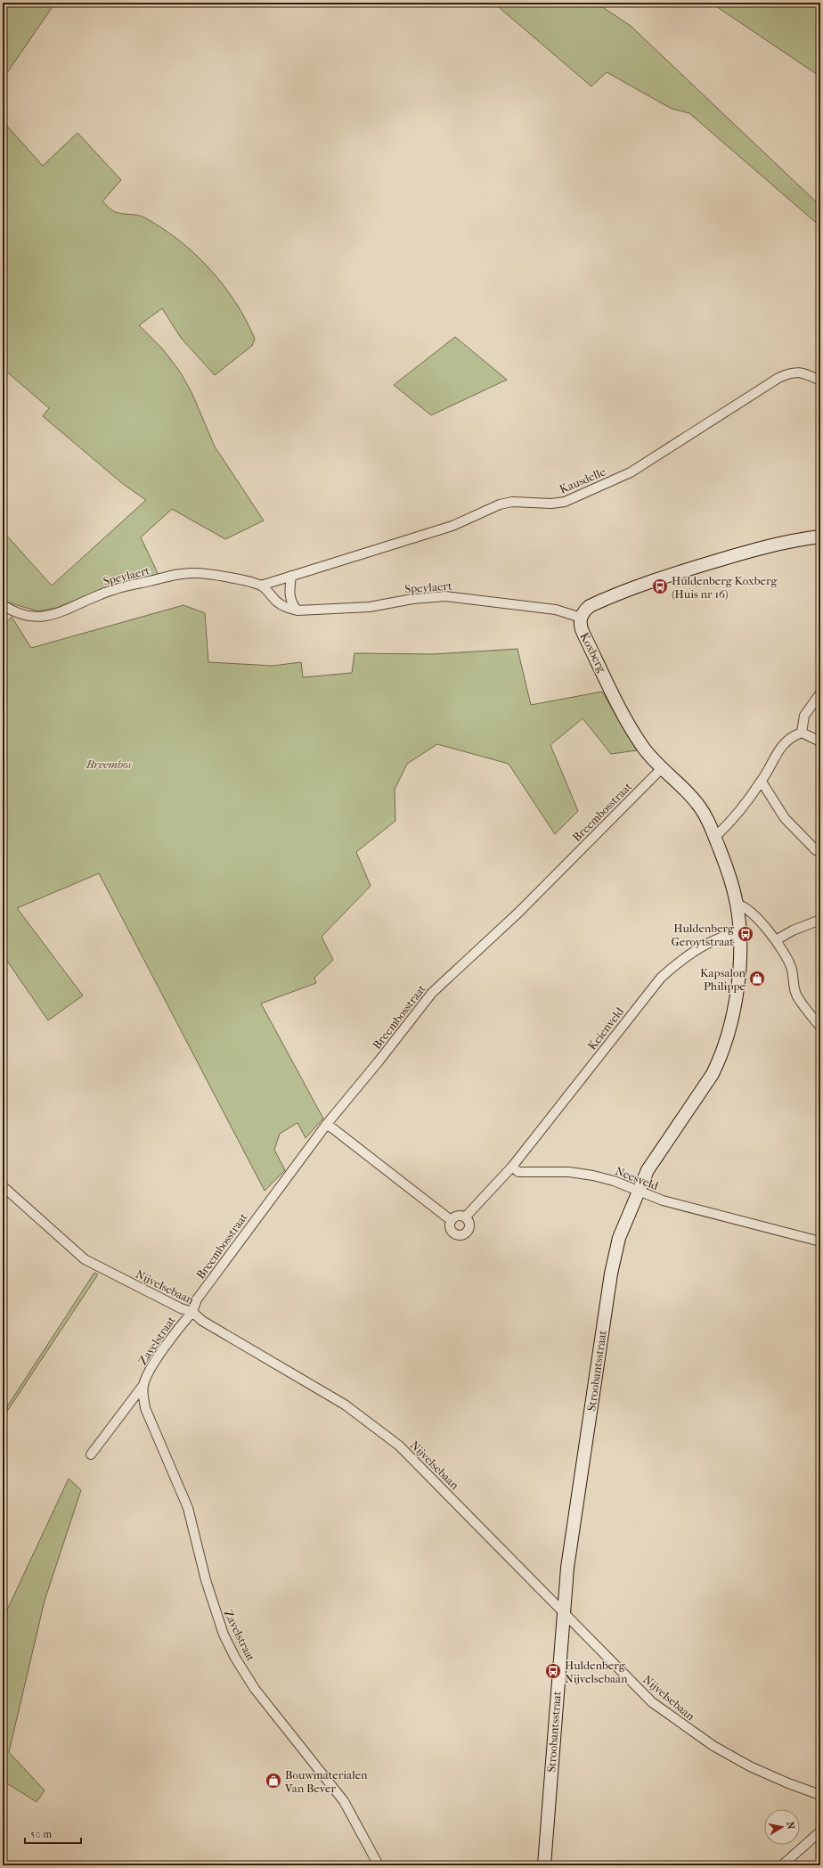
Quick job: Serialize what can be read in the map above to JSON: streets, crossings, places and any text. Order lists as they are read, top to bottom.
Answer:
{
  "streets": {
    "street": [
      "Kausdelle",
      "Speylaert",
      "Koxberg",
      "Breembosstraat",
      "Keienveld",
      "Neesveld",
      "Nijvelsebaan",
      "Zavelstraat",
      "Stroobantsstraat"
    ]
  },
  "crossings": [
    ["Speylaert", "Koxberg"],
    ["Koxberg", "Breembosstraat"],
    ["Koxberg", "Stroobantsstraat"],
    ["Breembosstraat", "Nijvelsebaan"],
    ["Breembosstraat", "Zavelstraat"],
    ["Keienveld", "Neesveld"],
    ["Keienveld", "Stroobantsstraat"],
    ["Neesveld", "Stroobantsstraat"],
    ["Nijvelsebaan", "Zavelstraat"],
    ["Nijvelsebaan", "Stroobantsstraat"]
  ],
  "parks": ["Breembos"],
  "places": {
    "bus stop": ["Huldenberg Koxberg (Huis nr 16)", "Huldenberg Geroytstraat", "Huldenberg Nijvelsebaan"],
    "shop": ["Kapsalon Philippe", "Bouwmaterialen Van Bever"]
  },
  "scale_bar": "50 m",
  "north": "right"
}
